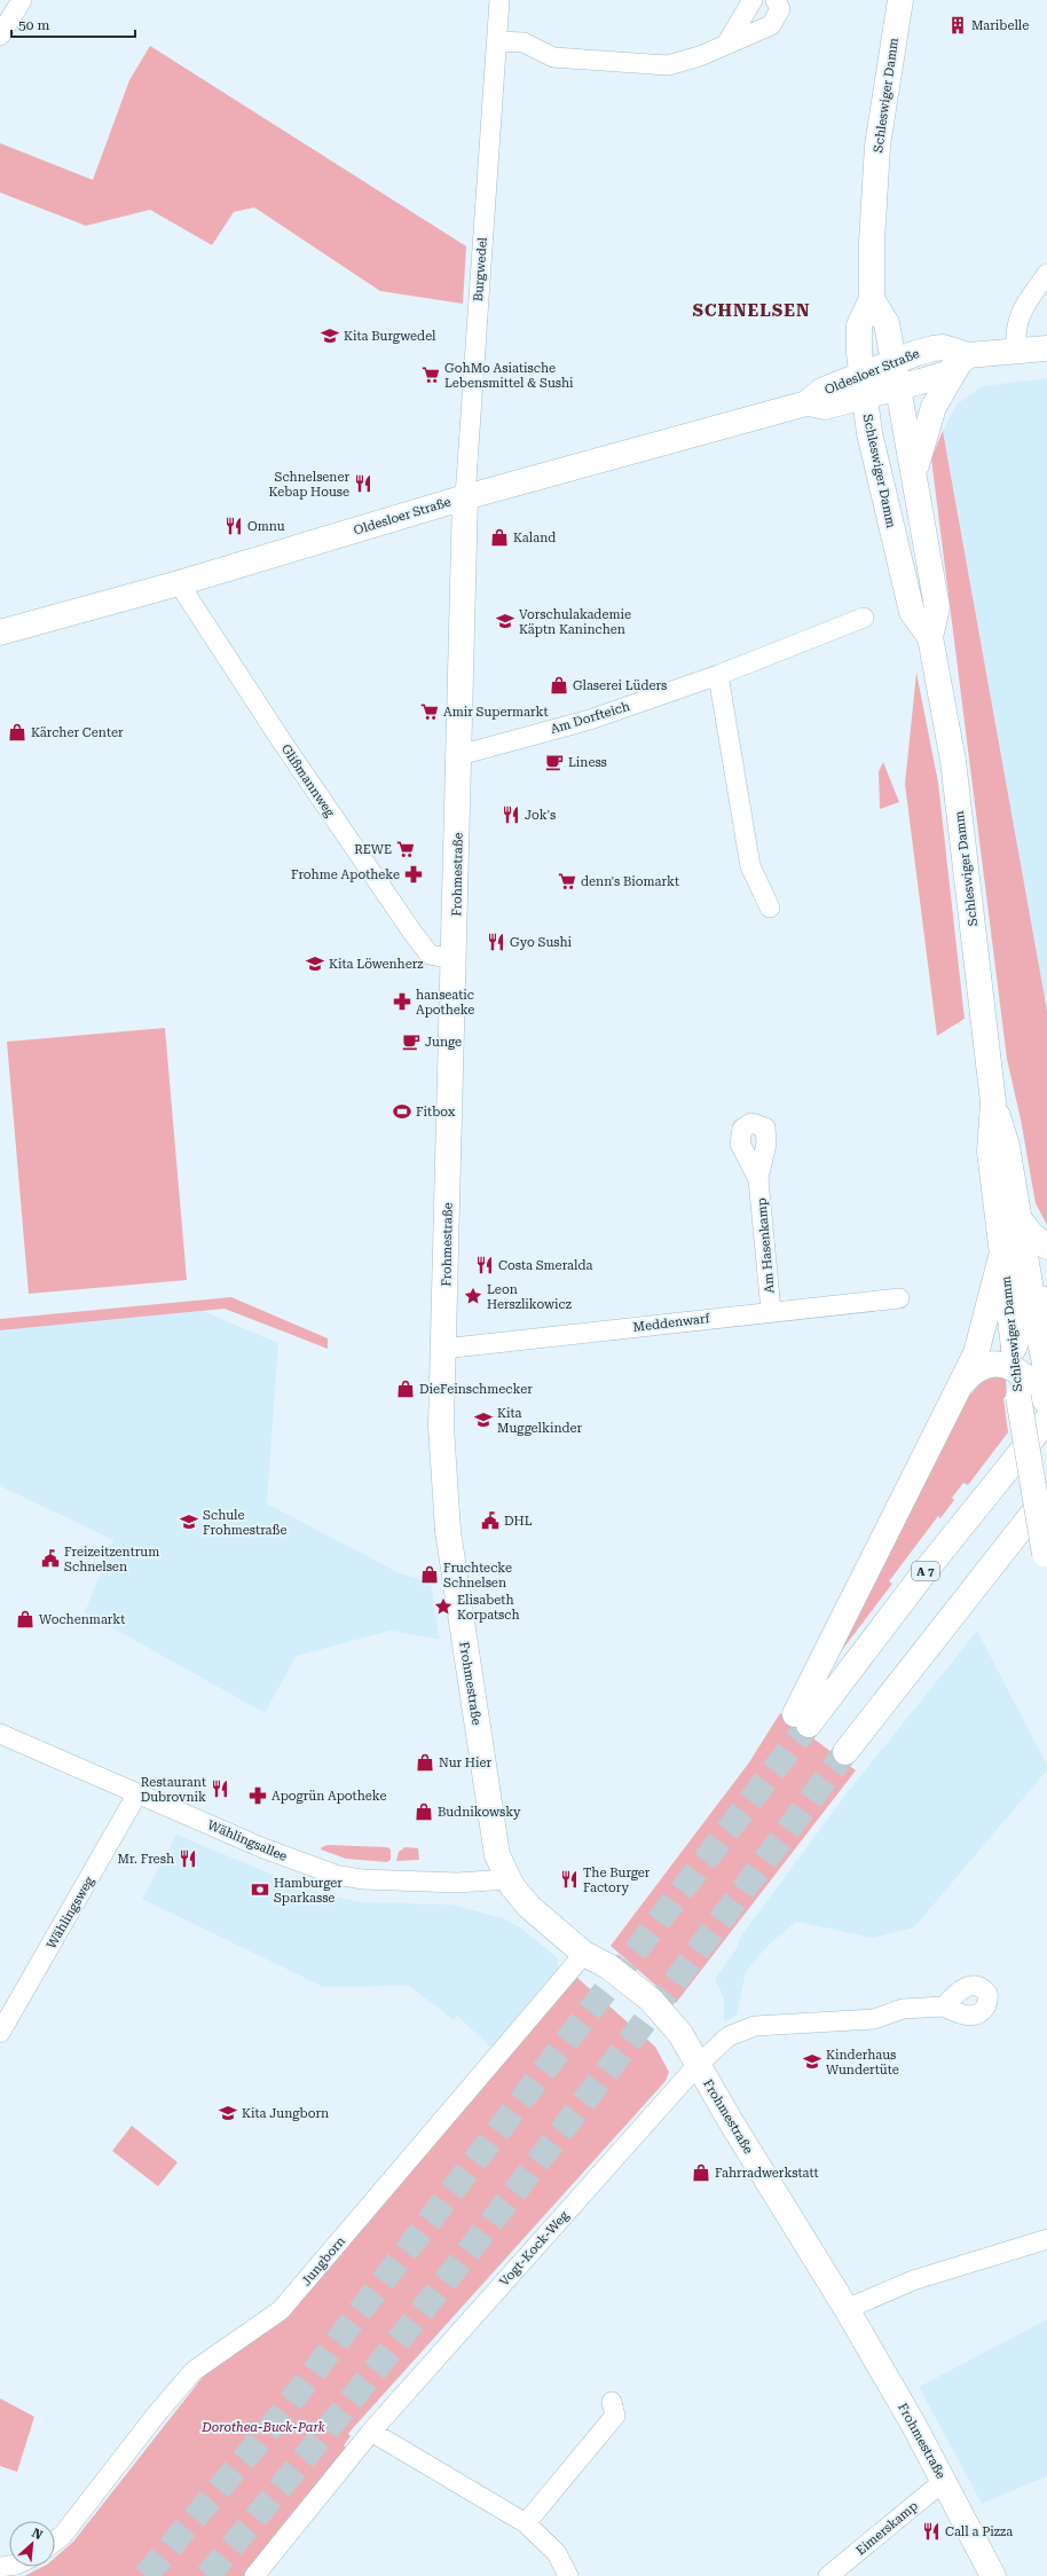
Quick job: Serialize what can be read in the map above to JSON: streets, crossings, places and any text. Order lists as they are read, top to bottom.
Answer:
{
  "streets": {
    "main road": [
      "Schleswiger Damm",
      "Oldesloer Straße",
      "Frohmestraße",
      "A 7"
    ],
    "street": [
      "Burgwedel",
      "Am Dorfteich",
      "Glißmannweg",
      "Am Hasenkamp",
      "Meddenwarf",
      "Wählingsallee",
      "Wählingsweg",
      "Vogt-Kock-Weg",
      "Jungborn",
      "Eimerskamp"
    ]
  },
  "crossings": [
    ["Schleswiger Damm", "Oldesloer Straße"],
    ["Schleswiger Damm", "A 7"],
    ["Burgwedel", "Oldesloer Straße"],
    ["Burgwedel", "Frohmestraße"],
    ["Oldesloer Straße", "Glißmannweg"],
    ["Oldesloer Straße", "Frohmestraße"],
    ["Am Dorfteich", "Frohmestraße"],
    ["Glißmannweg", "Frohmestraße"],
    ["Frohmestraße", "Meddenwarf"],
    ["Frohmestraße", "Wählingsallee"],
    ["Frohmestraße", "Vogt-Kock-Weg"],
    ["Frohmestraße", "Jungborn"],
    ["Frohmestraße", "Eimerskamp"],
    ["Am Hasenkamp", "Meddenwarf"],
    ["Wählingsallee", "Wählingsweg"]
  ],
  "districts": ["SCHNELSEN"],
  "parks": ["Dorothea-Buck-Park"],
  "places": {
    "building": ["Maribelle"],
    "school or university": [
      "Kita Burgwedel",
      "Vorschulakademie Käptn Kaninchen",
      "Kita Löwenherz",
      "Kita Muggelkinder",
      "Schule Frohmestraße",
      "Kinderhaus Wundertüte",
      "Kita Jungborn"
    ],
    "supermarket": [
      "GohMo Asiatische Lebensmittel & Sushi",
      "Amir Supermarkt",
      "REWE",
      "denn's Biomarkt"
    ],
    "restaurant": [
      "Schnelsener Kebap House",
      "Omnu",
      "Jok's",
      "Gyo Sushi",
      "Costa Smeralda",
      "Restaurant Dubrovnik",
      "Mr. Fresh",
      "The Burger Factory",
      "Call a Pizza"
    ],
    "shop": [
      "Kaland",
      "Glaserei Lüders",
      "Kärcher Center",
      "DieFeinschmecker",
      "Fruchtecke Schnelsen",
      "Wochenmarkt",
      "Nur Hier",
      "Budnikowsky",
      "Fahrradwerkstatt"
    ],
    "cafe": ["Liness", "Junge"],
    "pharmacy": ["Frohme Apotheke", "hanseatic Apotheke", "Apogrün Apotheke"],
    "sports": ["Fitbox"],
    "place": ["Leon Herszlikowicz", "Elisabeth Korpatsch"],
    "public building": ["DHL", "Freizeitzentrum Schnelsen"],
    "bank": ["Hamburger Sparkasse"]
  },
  "scale_bar": "50 m",
  "north": "top right"
}
